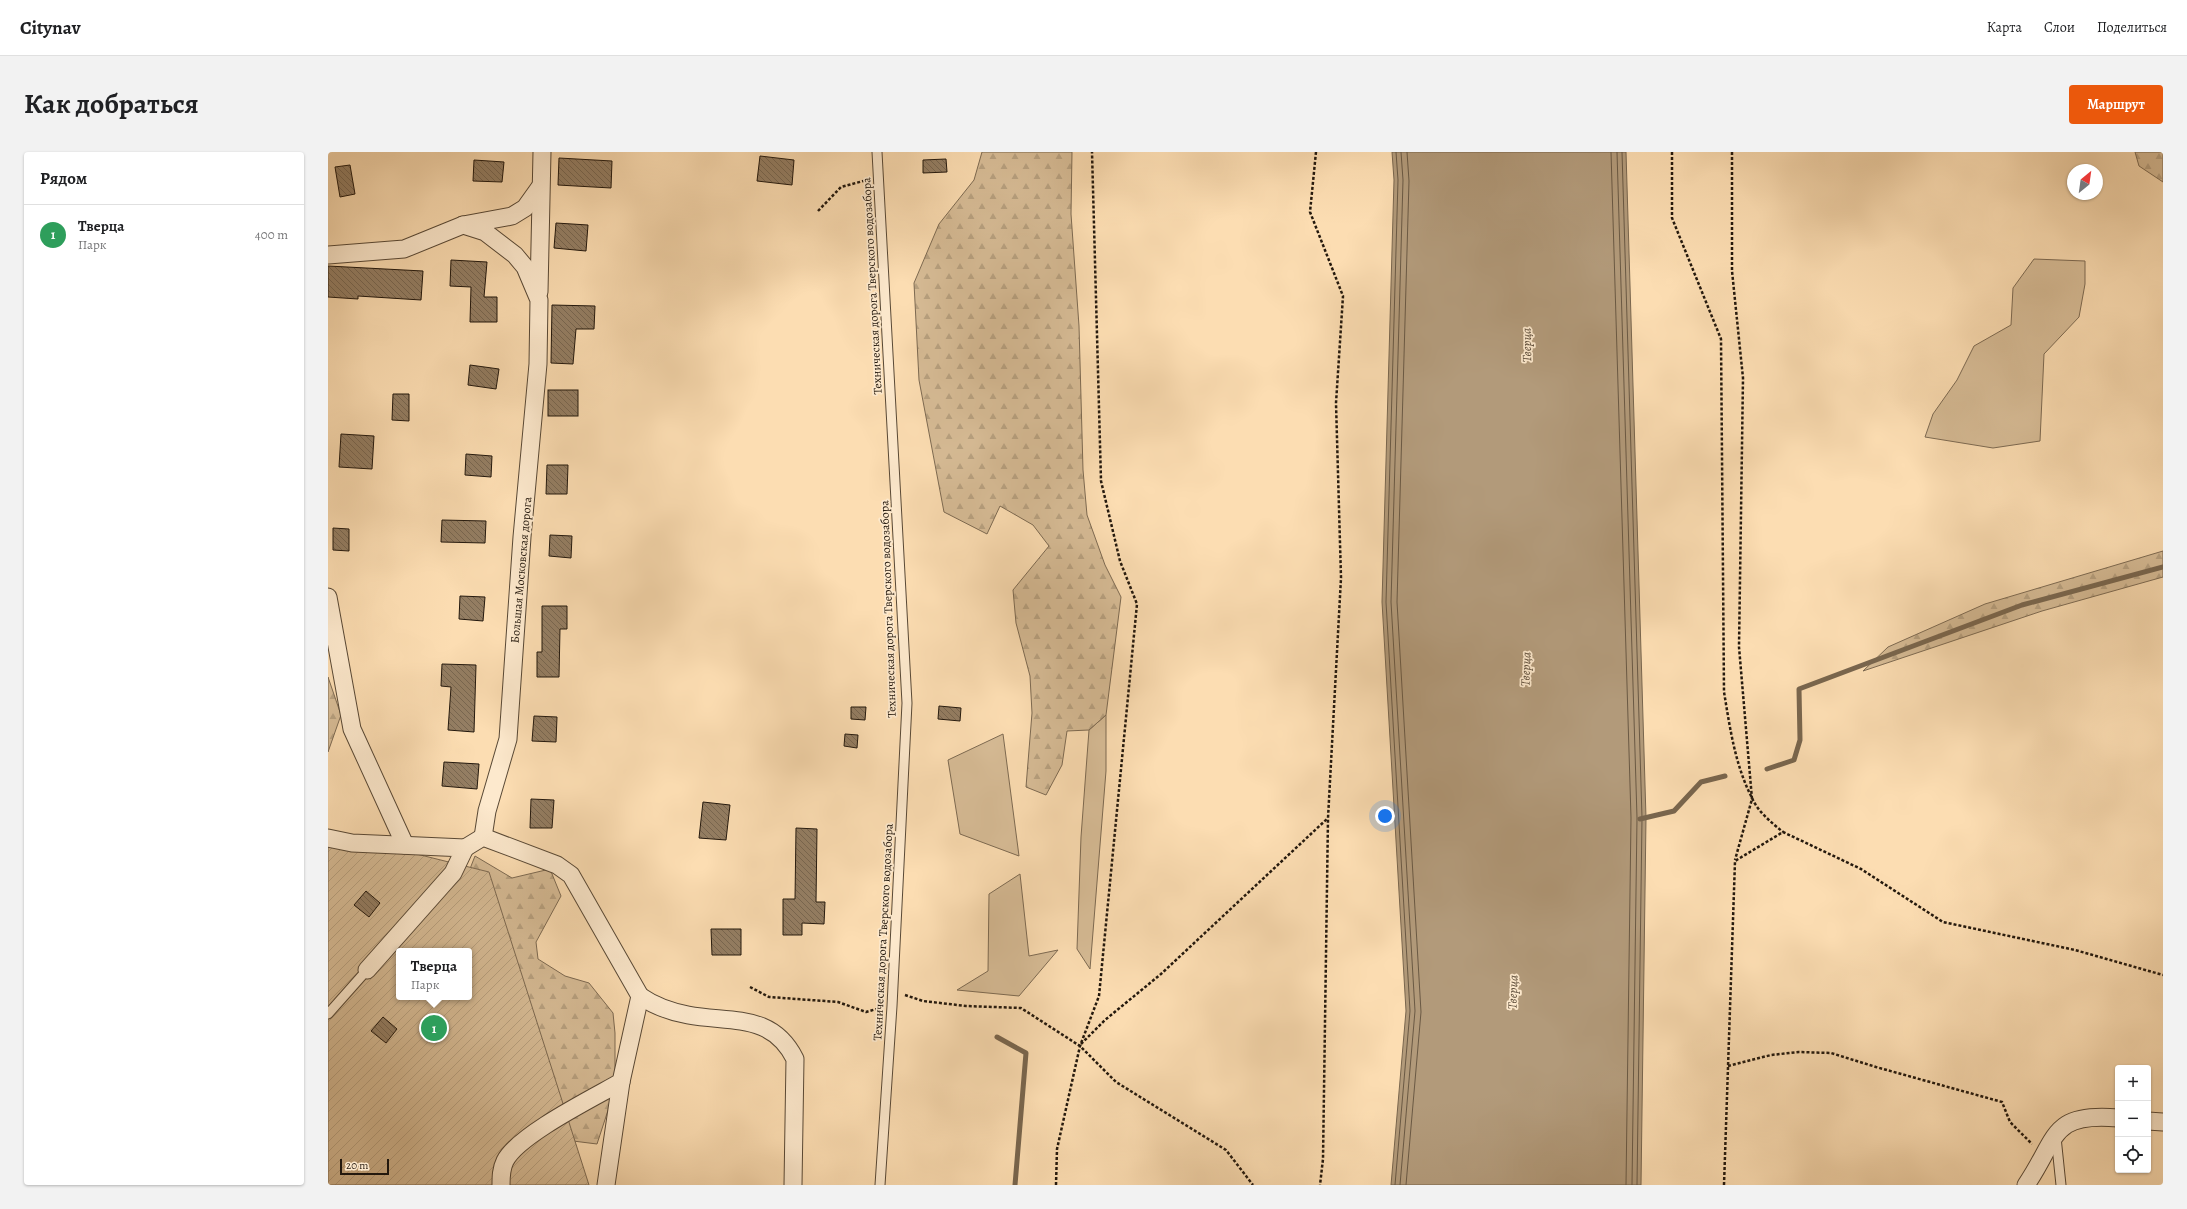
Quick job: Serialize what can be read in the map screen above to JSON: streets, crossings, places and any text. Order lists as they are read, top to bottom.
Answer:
{
  "streets": {
    "street": ["Большая Московская дорога"],
    "lane": ["Техническая дорога Тверского водозабора"]
  },
  "water": ["Тверца"],
  "scale_bar": "20 m",
  "north": "top right",
  "page": {
    "header": "Citynav",
    "nav": ["Карта", "Слои", "Поделиться"],
    "title": "Как добраться",
    "buttons": "Маршрут",
    "heading": "Рядом",
    "list": [
      {
        "mark": "1",
        "name": "Тверца",
        "note": "Парк",
        "value": "400 m"
      }
    ],
    "popup": ["Тверца", "Парк"],
    "pins": "1",
    "map_buttons": ["+", "−"],
    "scale": "20 m"
  }
}
